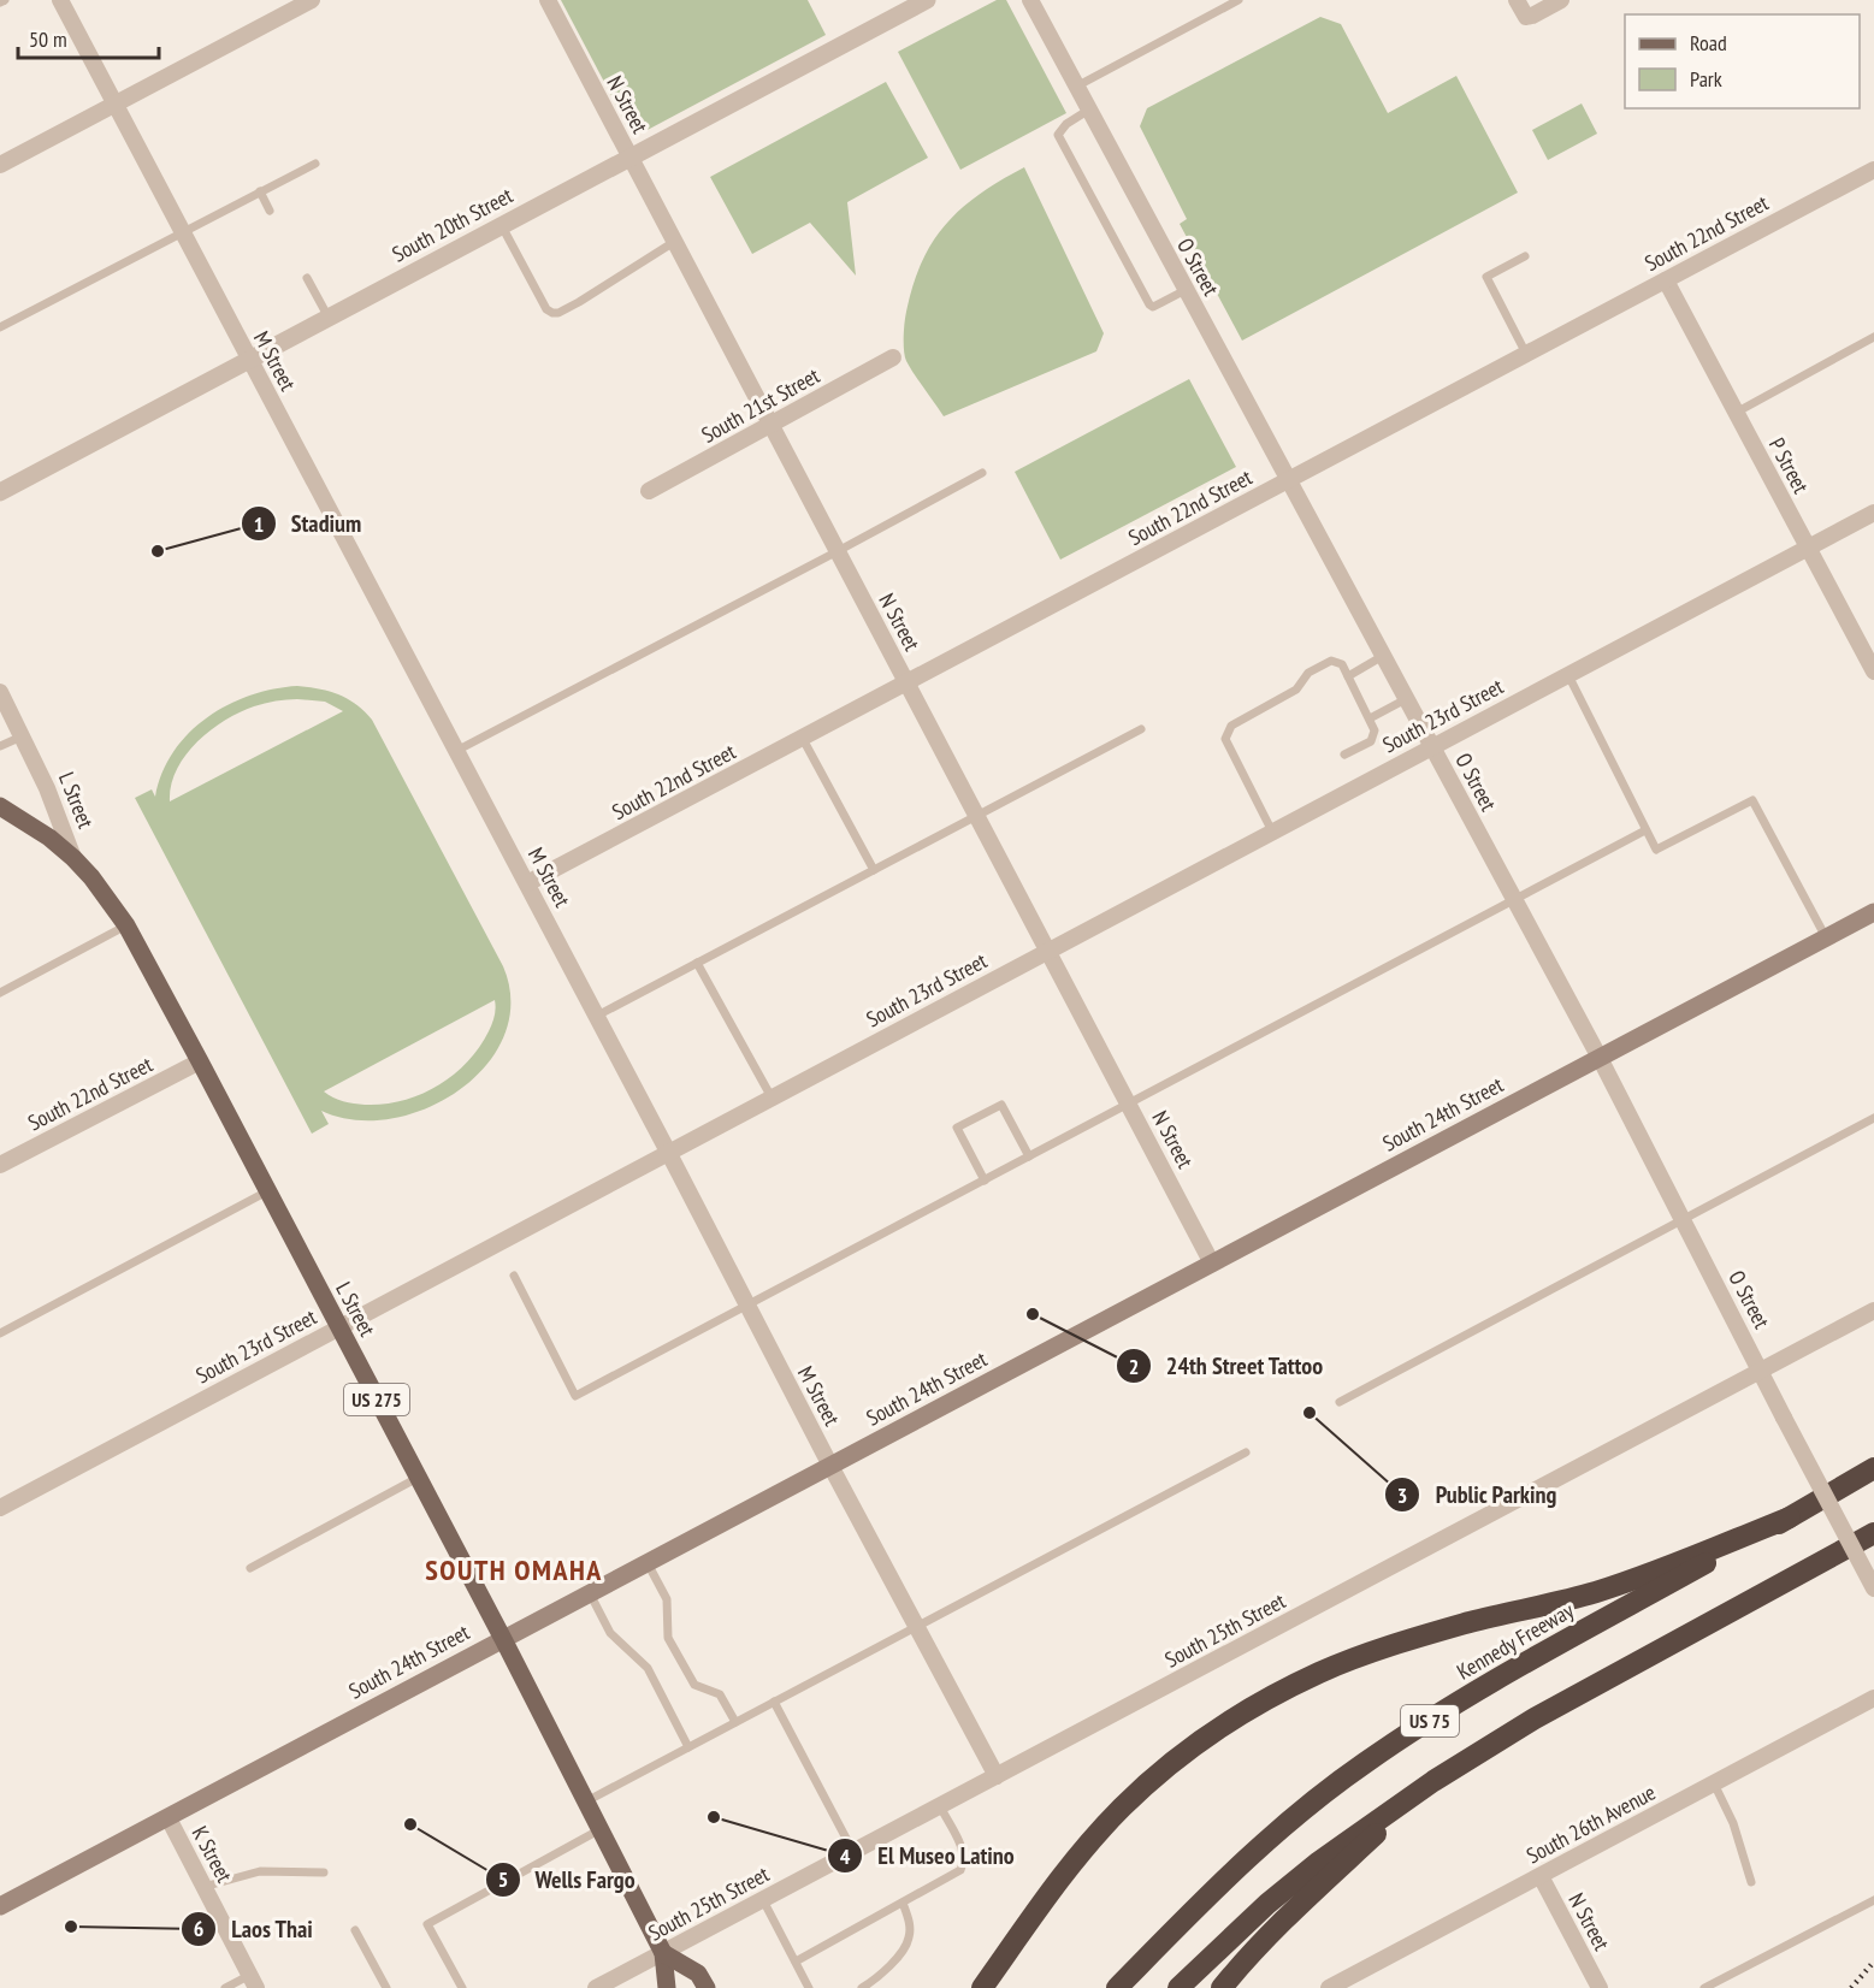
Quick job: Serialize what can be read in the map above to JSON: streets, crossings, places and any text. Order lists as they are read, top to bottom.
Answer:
{
  "streets": {
    "highway": ["Kennedy Freeway", "US 75"],
    "main road": ["L Street", "South 24th Street", "US 275"],
    "street": [
      "N Street",
      "South 20th Street",
      "South 22nd Street",
      "O Street",
      "M Street",
      "South 21st Street",
      "P Street",
      "South 23rd Street",
      "South 25th Street",
      "South 26th Avenue",
      "K Street"
    ]
  },
  "crossings": [
    ["N Street", "South 20th Street"],
    ["N Street", "South 22nd Street"],
    ["N Street", "South 21st Street"],
    ["N Street", "South 23rd Street"],
    ["N Street", "South 24th Street"],
    ["N Street", "South 26th Avenue"],
    ["South 20th Street", "M Street"],
    ["South 22nd Street", "O Street"],
    ["South 22nd Street", "M Street"],
    ["South 22nd Street", "P Street"],
    ["South 22nd Street", "L Street"],
    ["O Street", "South 23rd Street"],
    ["O Street", "South 24th Street"],
    ["O Street", "South 25th Street"],
    ["M Street", "South 23rd Street"],
    ["M Street", "South 24th Street"],
    ["M Street", "South 25th Street"],
    ["P Street", "South 23rd Street"],
    ["South 23rd Street", "L Street"],
    ["L Street", "South 24th Street"],
    ["L Street", "US 275"],
    ["L Street", "South 25th Street"],
    ["South 24th Street", "K Street"]
  ],
  "districts": ["SOUTH OMAHA"],
  "places": [
    "Stadium",
    "24th Street Tattoo",
    "Public Parking",
    "El Museo Latino",
    "Wells Fargo",
    "Laos Thai"
  ],
  "legend": ["Road", "Park"],
  "scale_bar": "50 m"
}
